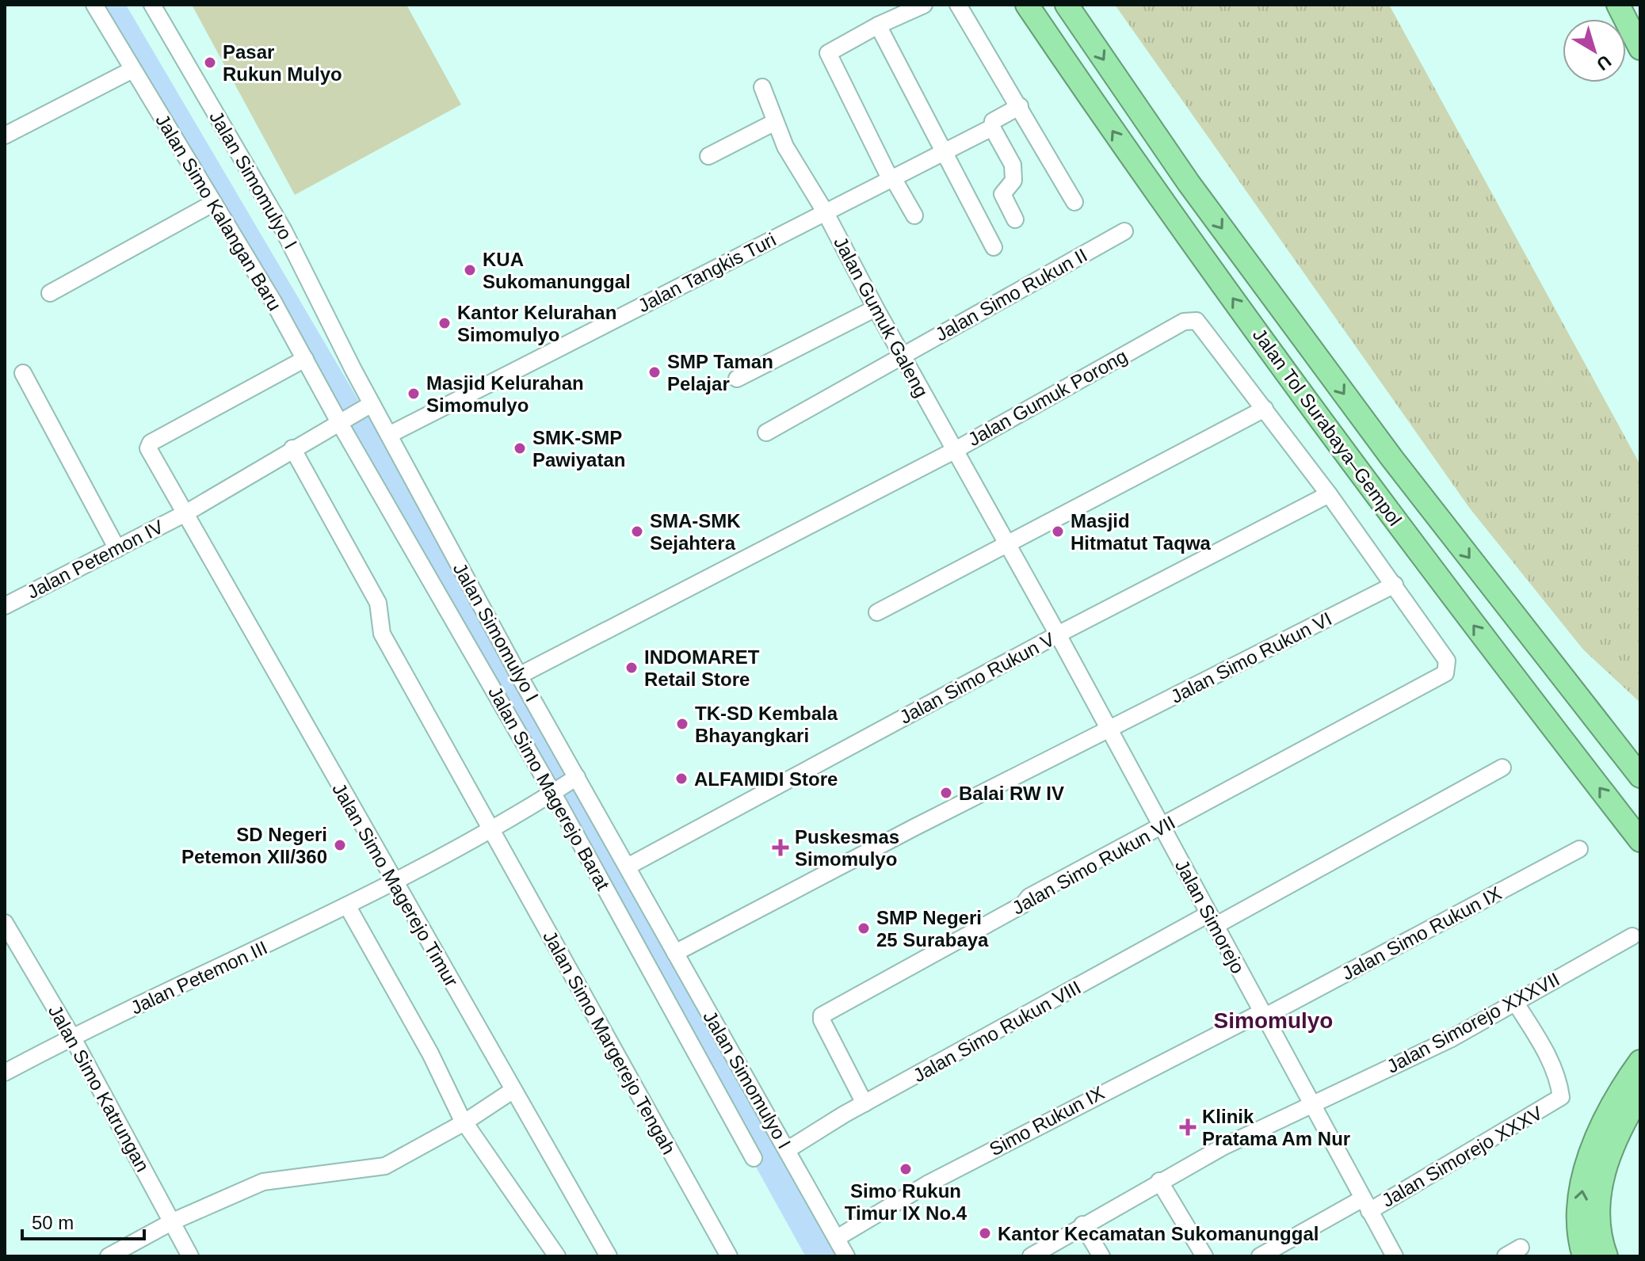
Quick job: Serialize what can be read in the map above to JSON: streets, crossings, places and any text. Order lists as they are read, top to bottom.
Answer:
{
  "streets": {
    "highway": ["Jalan Tol Surabaya–Gempol"],
    "street": [
      "Jalan Simomulyo I",
      "Jalan Simo Kalangan Baru",
      "Jalan Tangkis Turi",
      "Jalan Simo Rukun II",
      "Jalan Gumuk Galeng",
      "Jalan Gumuk Porong",
      "Jalan Petemon IV",
      "Jalan Simo Rukun VI",
      "Jalan Simo Rukun V",
      "Jalan Simo Magerejo Barat",
      "Jalan Simo Rukun VII",
      "Jalan Simo Magerejo Timur",
      "Jalan Simorejo",
      "Jalan Simo Rukun IX",
      "Jalan Petemon III",
      "Jalan Simorejo XXXVII",
      "Jalan Simo Rukun VIII",
      "Jalan Simo Margerejo Tengah",
      "Jalan Simo Katrungan",
      "Simo Rukun IX",
      "Jalan Simorejo XXXV"
    ]
  },
  "crossings": [
    ["Jalan Simomulyo I", "Jalan Tangkis Turi"],
    ["Jalan Simomulyo I", "Jalan Gumuk Porong"],
    ["Jalan Simomulyo I", "Jalan Petemon IV"],
    ["Jalan Simomulyo I", "Jalan Simo Rukun VI"],
    ["Jalan Simomulyo I", "Jalan Simo Rukun V"],
    ["Jalan Simomulyo I", "Jalan Petemon III"],
    ["Jalan Simomulyo I", "Jalan Simo Rukun VIII"],
    ["Jalan Simomulyo I", "Simo Rukun IX"],
    ["Jalan Simo Kalangan Baru", "Jalan Petemon IV"],
    ["Jalan Simo Kalangan Baru", "Jalan Simo Magerejo Barat"],
    ["Jalan Simo Kalangan Baru", "Jalan Simo Magerejo Timur"],
    ["Jalan Tangkis Turi", "Jalan Gumuk Galeng"],
    ["Jalan Simo Rukun II", "Jalan Gumuk Galeng"],
    ["Jalan Gumuk Galeng", "Jalan Gumuk Porong"],
    ["Jalan Gumuk Galeng", "Jalan Simorejo"],
    ["Jalan Gumuk Porong", "Jalan Simo Rukun VI"],
    ["Jalan Gumuk Porong", "Jalan Simo Rukun V"],
    ["Jalan Gumuk Porong", "Jalan Simo Rukun VII"],
    ["Jalan Petemon IV", "Jalan Simo Magerejo Barat"],
    ["Jalan Petemon IV", "Jalan Simo Magerejo Timur"],
    ["Jalan Petemon IV", "Jalan Simo Margerejo Tengah"],
    ["Jalan Simo Rukun VI", "Jalan Simorejo"],
    ["Jalan Simo Rukun V", "Jalan Simorejo"],
    ["Jalan Simo Magerejo Barat", "Jalan Petemon III"],
    ["Jalan Simo Rukun VII", "Jalan Simorejo"],
    ["Jalan Simo Rukun VII", "Jalan Simo Rukun VIII"],
    ["Jalan Simo Magerejo Timur", "Jalan Petemon III"],
    ["Jalan Simorejo", "Jalan Simo Rukun IX"],
    ["Jalan Simorejo", "Jalan Simorejo XXXVII"],
    ["Jalan Simorejo", "Jalan Simo Rukun VIII"],
    ["Jalan Simorejo", "Simo Rukun IX"],
    ["Jalan Simorejo", "Jalan Simorejo XXXV"],
    ["Jalan Simo Rukun IX", "Simo Rukun IX"],
    ["Jalan Petemon III", "Jalan Simo Margerejo Tengah"],
    ["Jalan Petemon III", "Jalan Simo Katrungan"],
    ["Jalan Simorejo XXXVII", "Jalan Simorejo XXXV"]
  ],
  "districts": ["Simomulyo"],
  "places": {
    "other": [
      "Pasar Rukun Mulyo",
      "KUA Sukomanunggal",
      "Kantor Kelurahan Simomulyo",
      "SMP Taman Pelajar",
      "Masjid Kelurahan Simomulyo",
      "SMK-SMP Pawiyatan",
      "SMA-SMK Sejahtera",
      "Masjid Hitmatut Taqwa",
      "INDOMARET Retail Store",
      "TK-SD Kembala Bhayangkari",
      "ALFAMIDI Store",
      "Balai RW IV",
      "SD Negeri Petemon XII/360",
      "SMP Negeri 25 Surabaya",
      "Simo Rukun Timur IX No.4",
      "Kantor Kecamatan Sukomanunggal"
    ],
    "health": ["Puskesmas Simomulyo", "Klinik Pratama Am Nur"]
  },
  "scale_bar": "50 m",
  "north": "bottom right"
}
